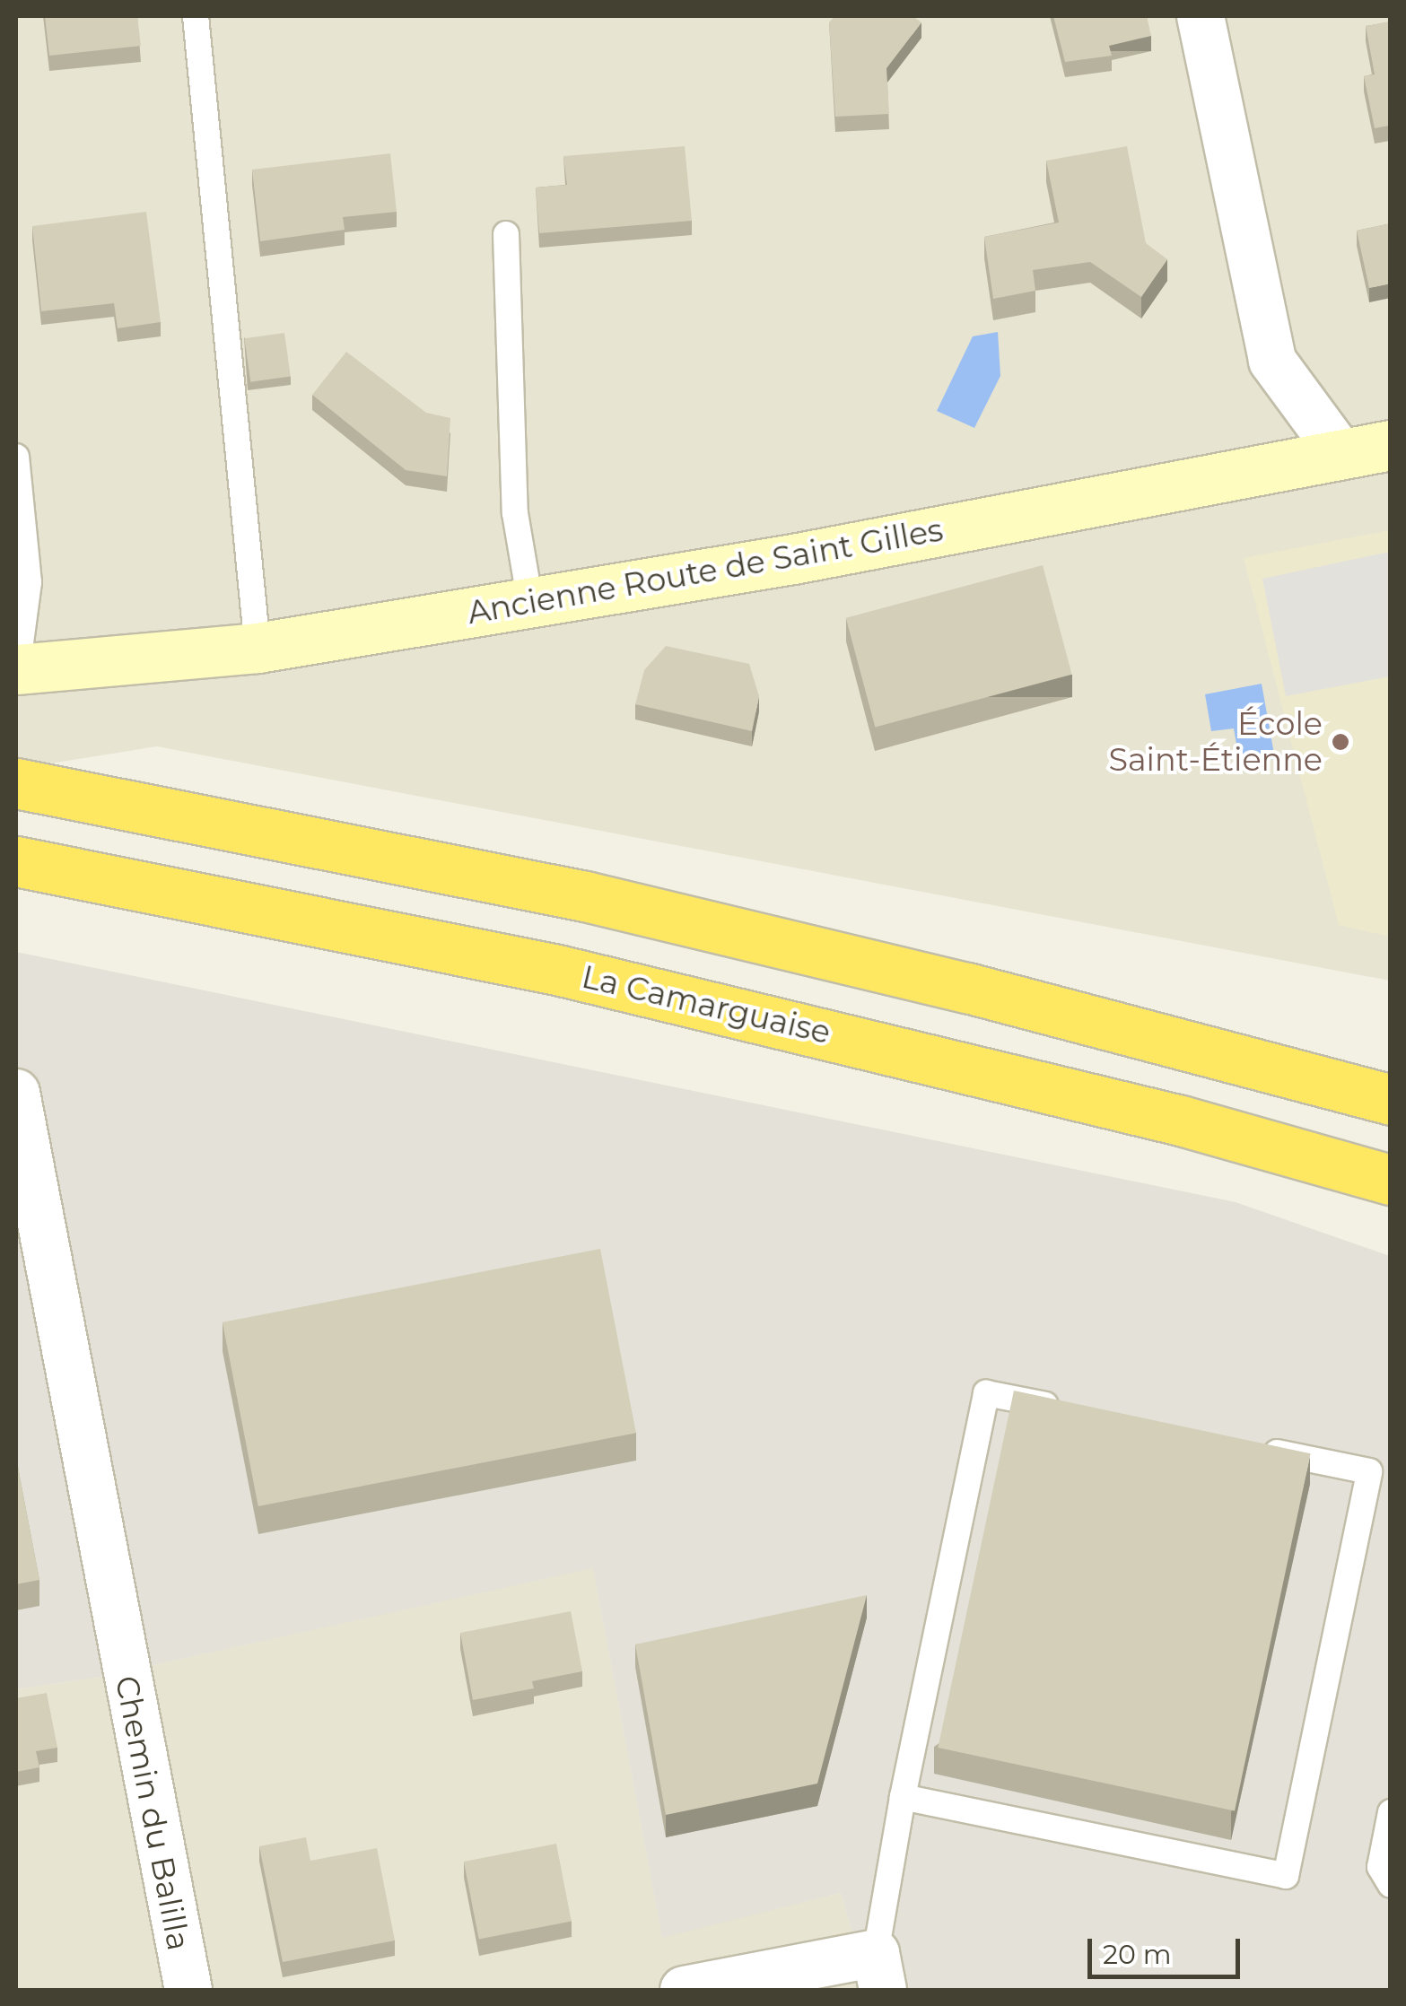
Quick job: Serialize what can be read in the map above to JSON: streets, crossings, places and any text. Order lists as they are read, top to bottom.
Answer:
{
  "streets": {
    "highway": ["La Camarguaise"],
    "street": ["Ancienne Route de Saint Gilles", "Chemin du Balilla"]
  },
  "places": ["École Saint-Étienne"],
  "scale_bar": "20 m"
}
